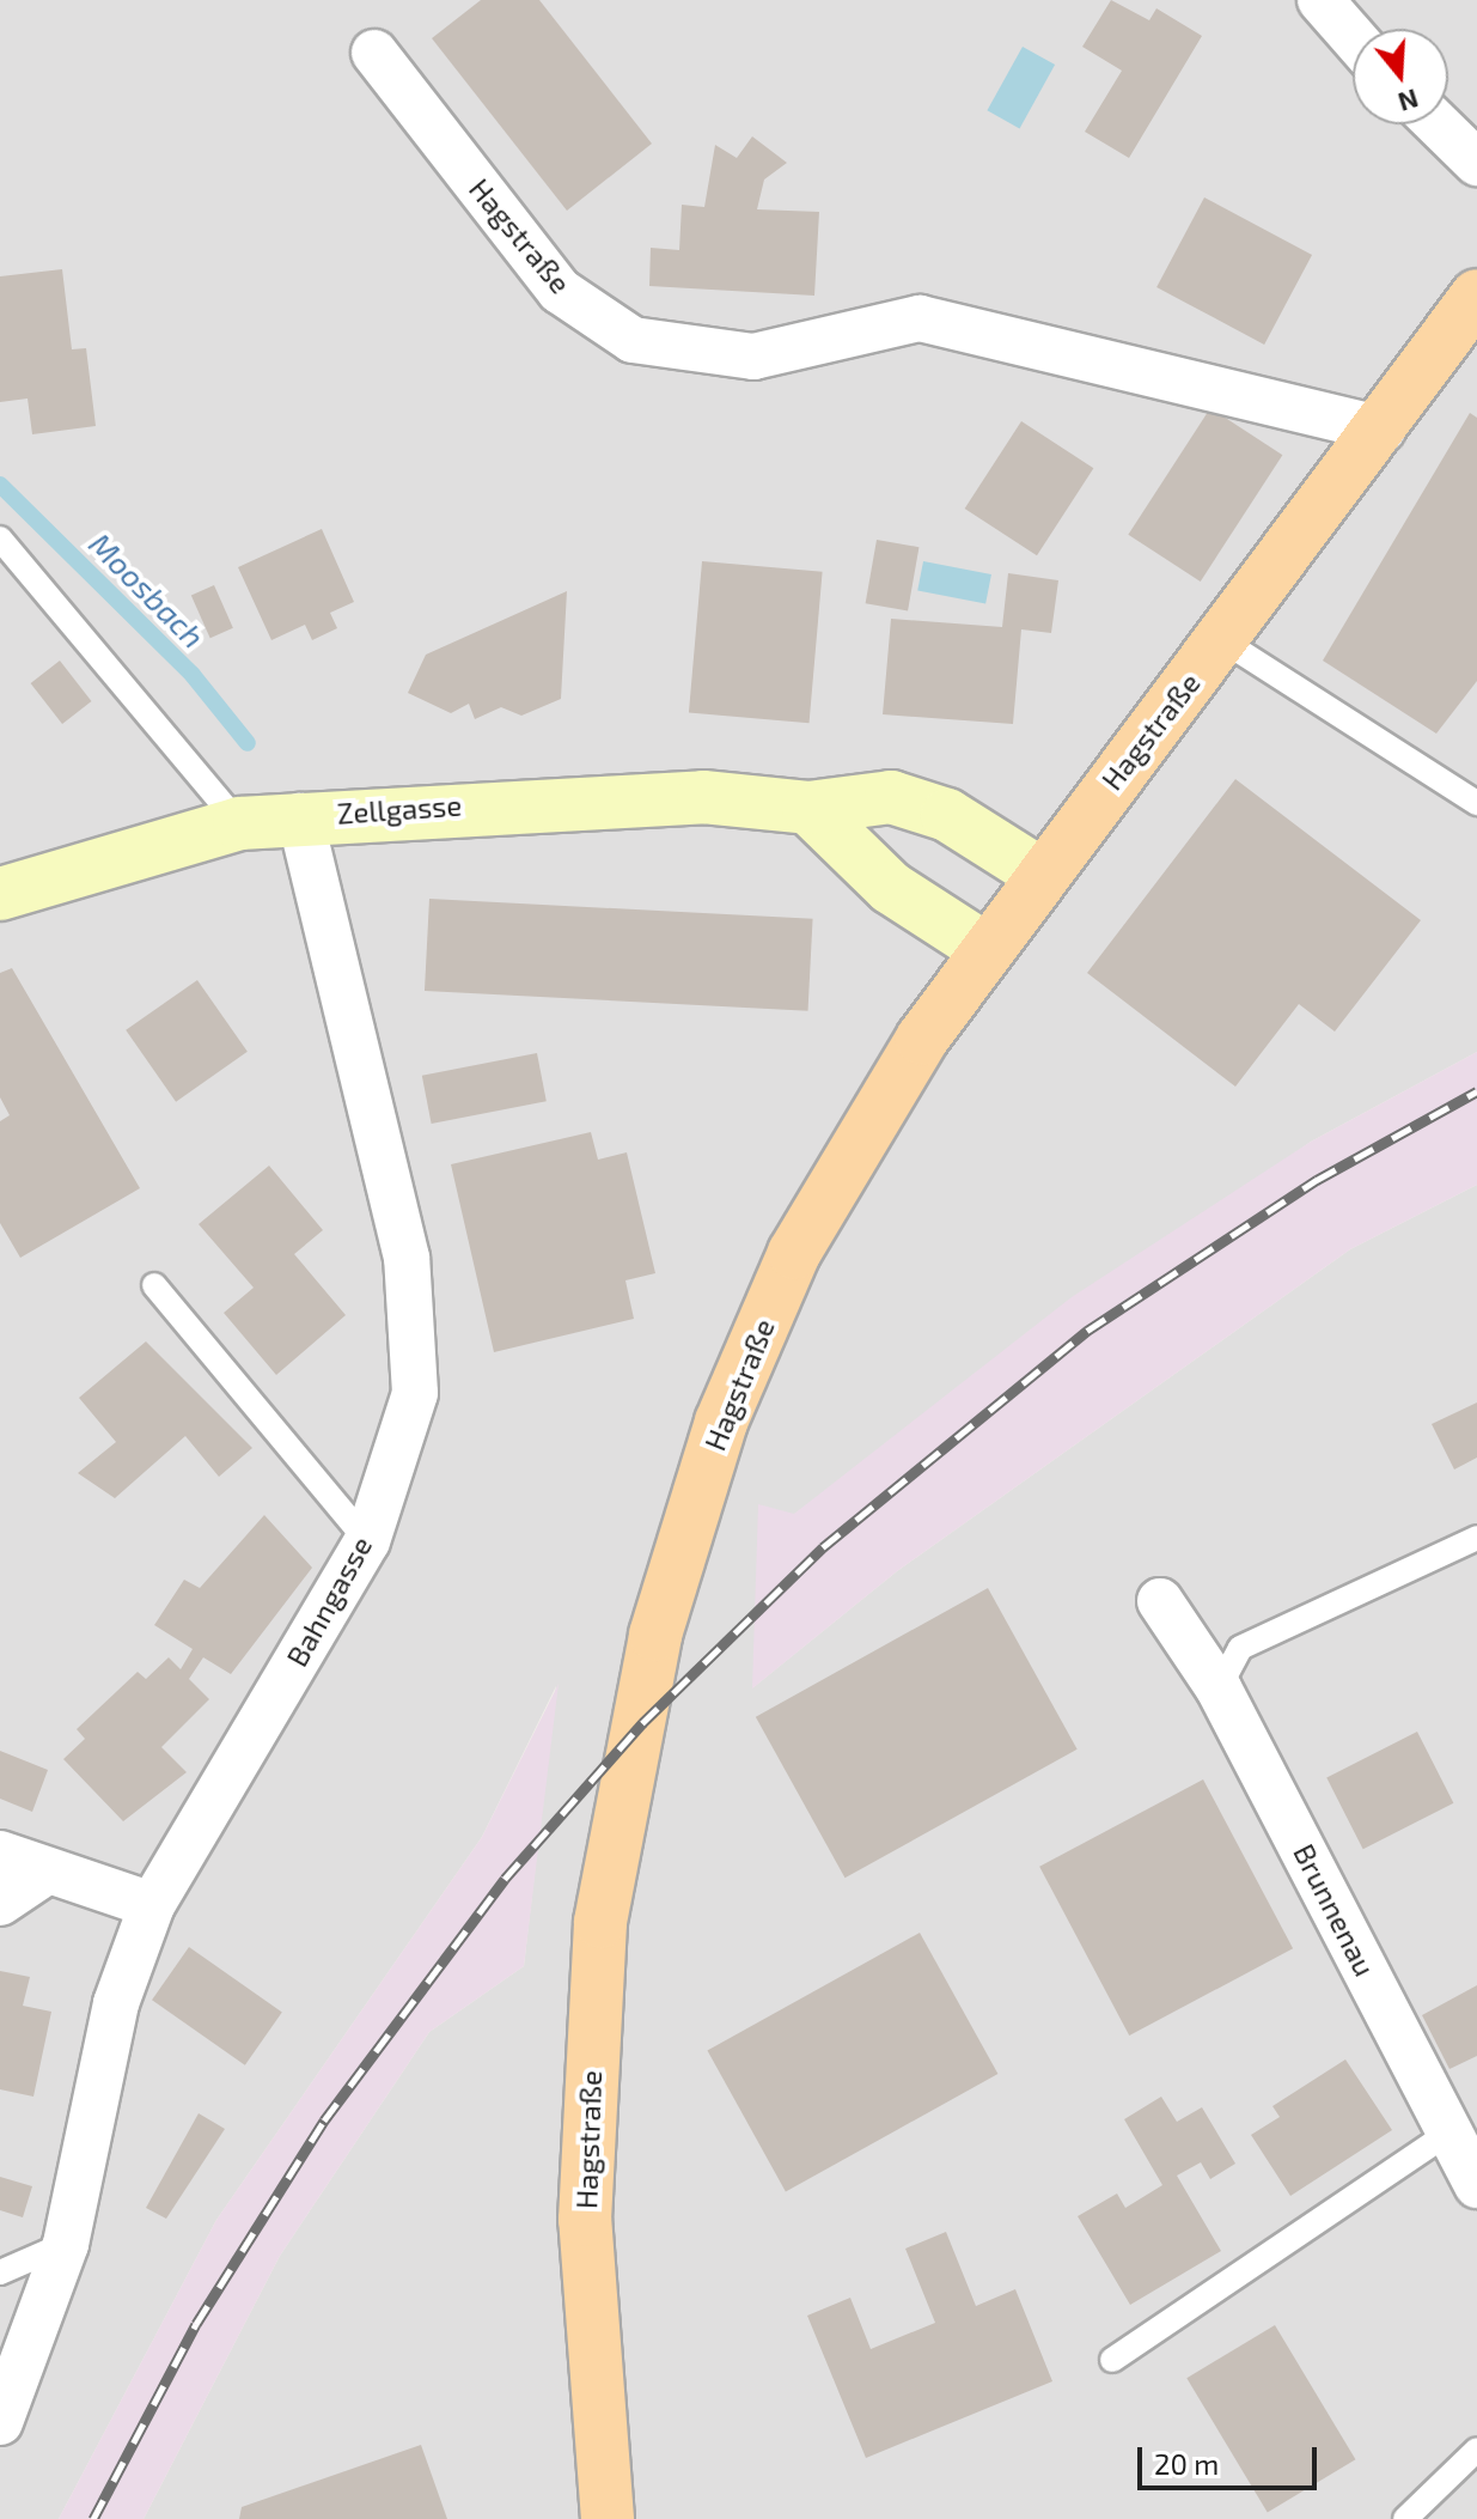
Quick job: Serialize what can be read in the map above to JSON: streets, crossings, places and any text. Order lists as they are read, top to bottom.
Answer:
{
  "streets": {
    "main road": ["Hagstraße", "Zellgasse"],
    "street": ["Bahngasse", "Brunnenau"]
  },
  "crossings": [
    ["Hagstraße", "Zellgasse"],
    ["Zellgasse", "Bahngasse"]
  ],
  "water": ["Moosbach"],
  "scale_bar": "20 m",
  "north": "bottom"
}
